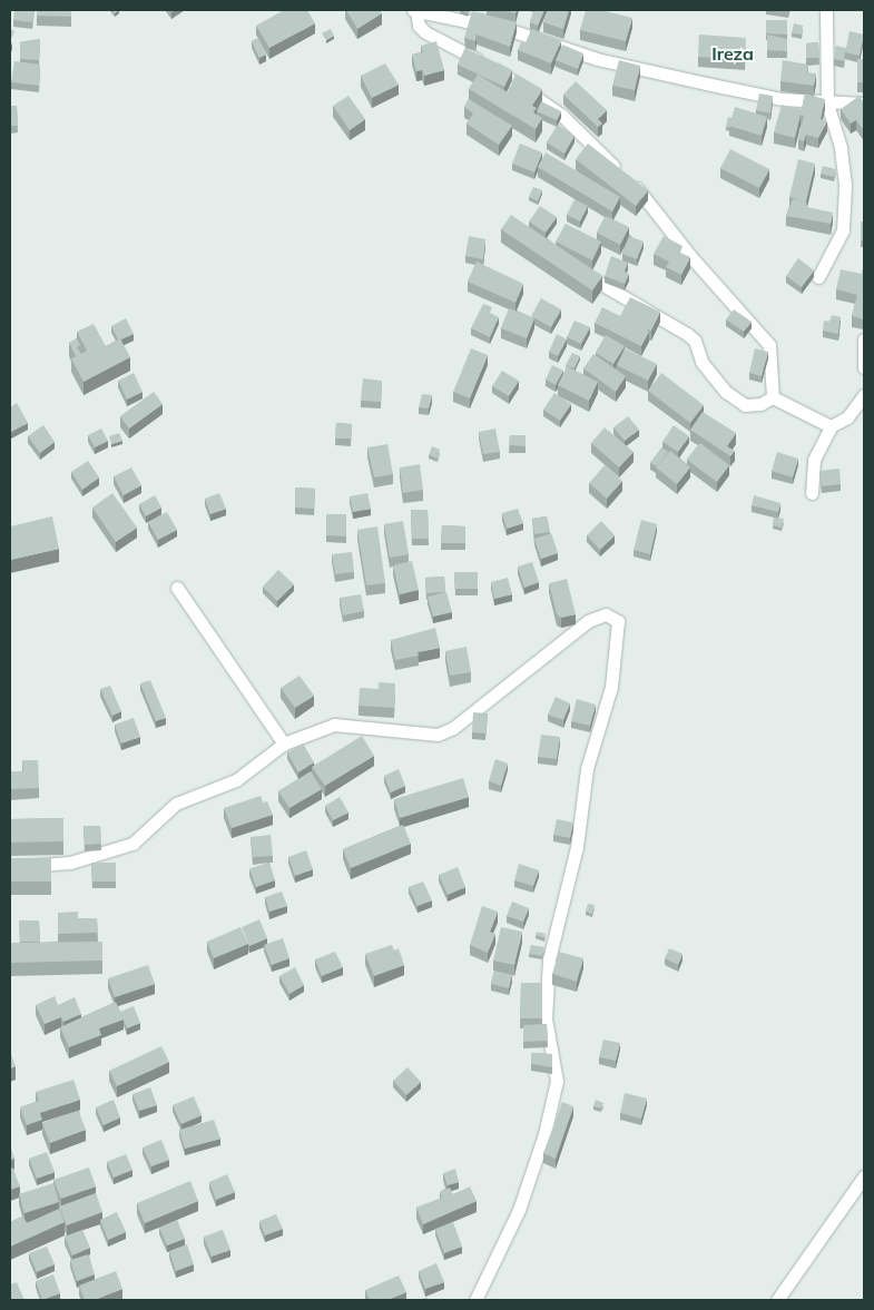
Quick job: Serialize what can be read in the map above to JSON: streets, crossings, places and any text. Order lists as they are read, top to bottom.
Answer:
{
  "districts": ["Ireza"]
}
